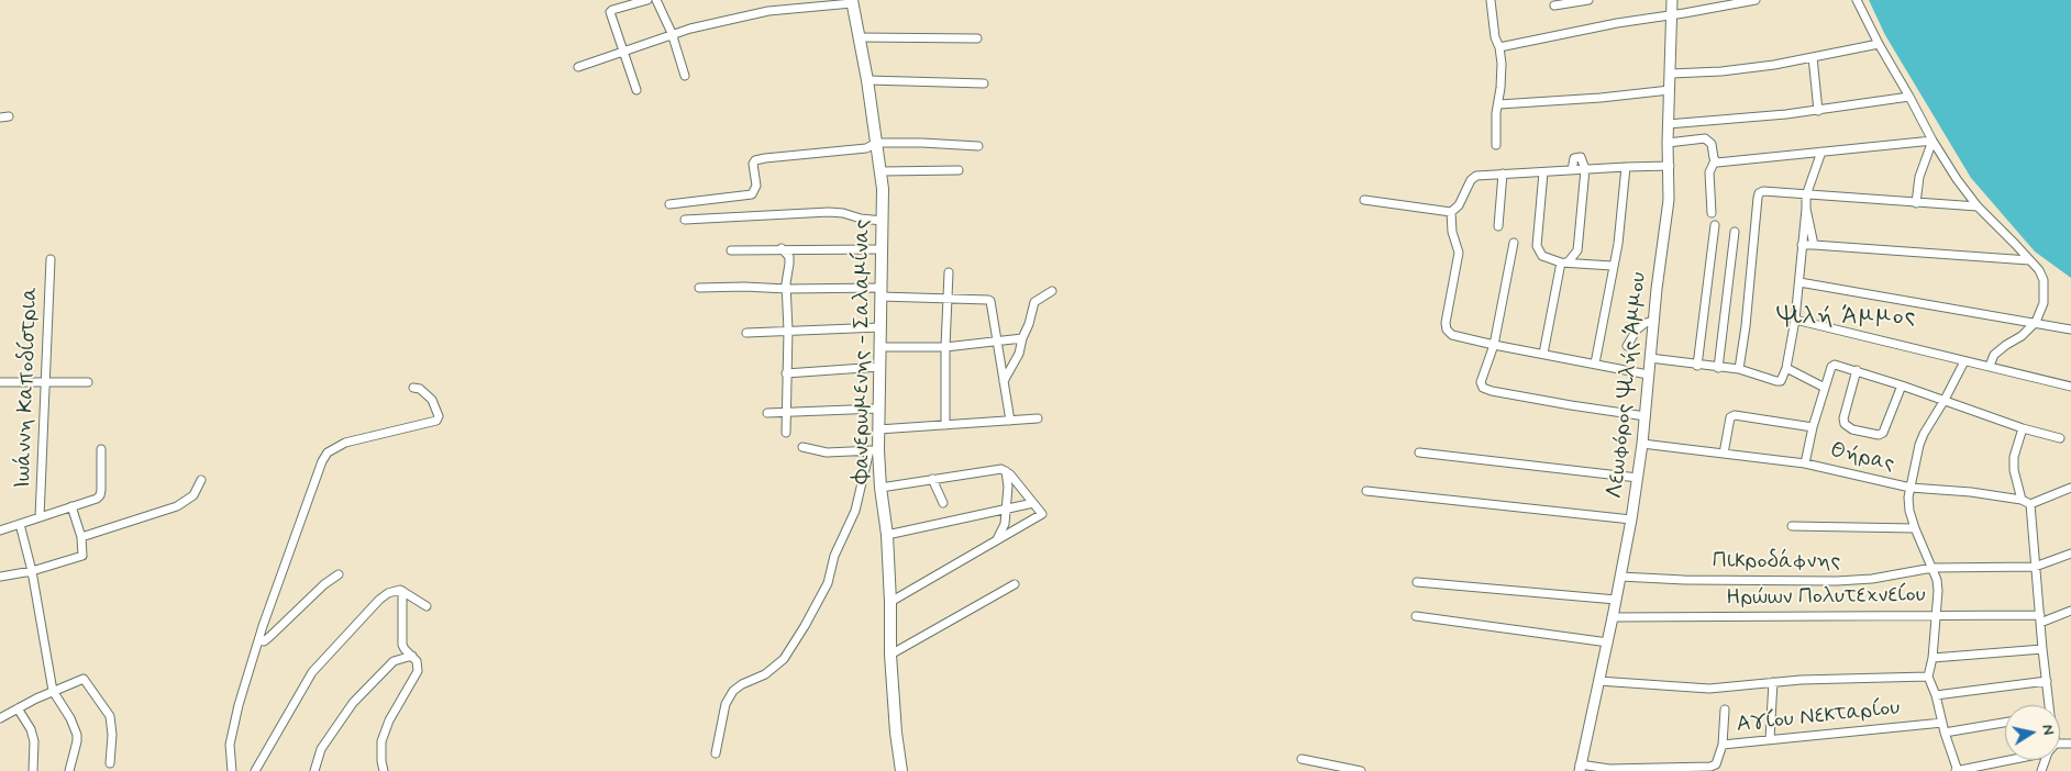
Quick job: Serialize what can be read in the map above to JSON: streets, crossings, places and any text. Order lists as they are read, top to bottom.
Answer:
{
  "streets": {
    "main road": ["Φανερωμενης - Σαλαμίνας"],
    "street": [
      "Λεωφόρος Ψιλής Άμμου",
      "Ιωάννη Καποδίστρια",
      "Θήρας",
      "Πικροδάφνης",
      "Ηρώων Πολυτεχνείου",
      "Αγίου Νεκταρίου"
    ]
  },
  "crossings": [
    ["Λεωφόρος Ψιλής Άμμου", "Θήρας"],
    ["Λεωφόρος Ψιλής Άμμου", "Πικροδάφνης"],
    ["Λεωφόρος Ψιλής Άμμου", "Ηρώων Πολυτεχνείου"],
    ["Λεωφόρος Ψιλής Άμμου", "Αγίου Νεκταρίου"]
  ],
  "districts": ["Ψιλή Άμμος"],
  "north": "right"
}
